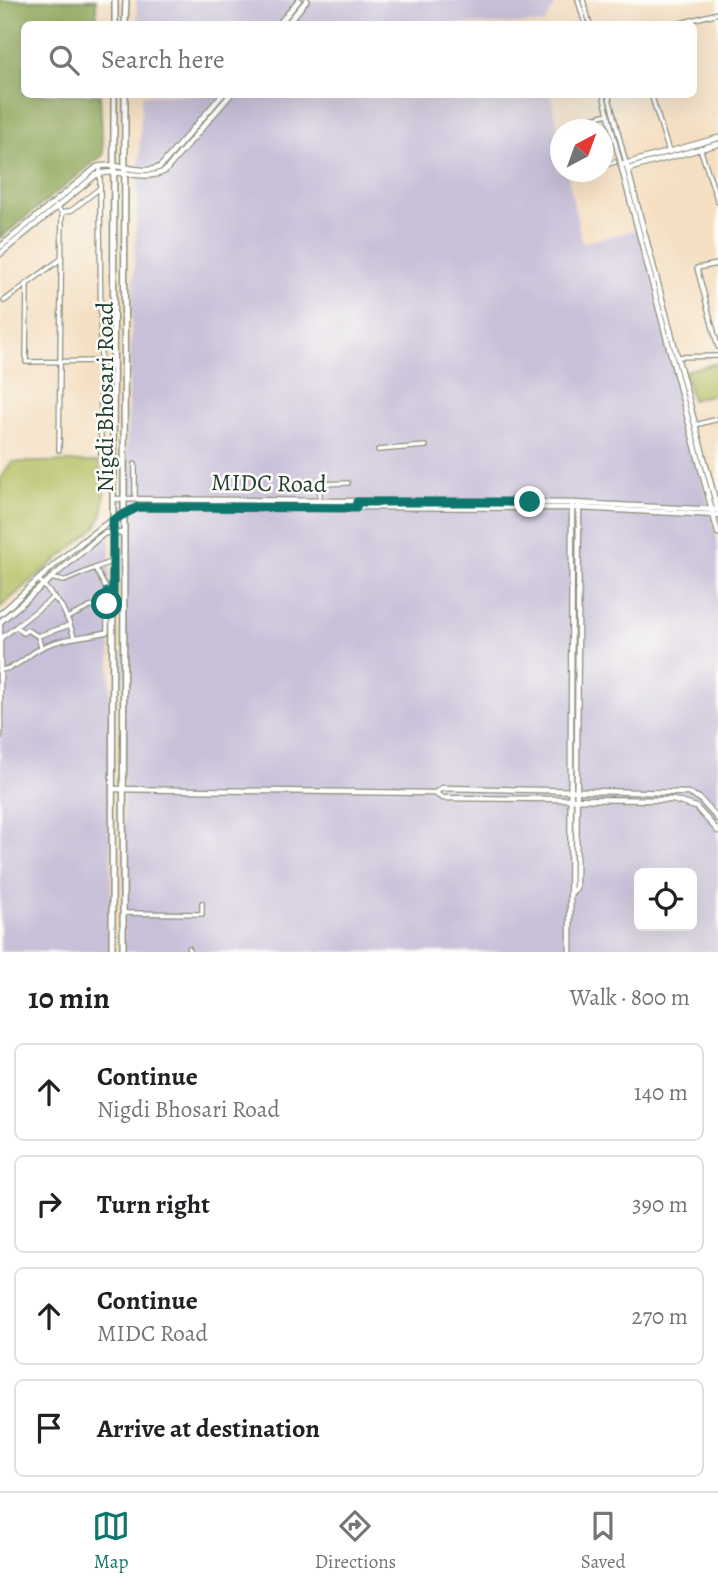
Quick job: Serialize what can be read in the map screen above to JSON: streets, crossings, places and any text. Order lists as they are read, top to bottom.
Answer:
{
  "streets": {
    "main road": ["Nigdi Bhosari Road"],
    "street": ["MIDC Road"]
  },
  "crossings": [
    ["Nigdi Bhosari Road", "MIDC Road"]
  ],
  "north": "top right",
  "page": {
    "search": "Search here",
    "heading": ["10 min", "Walk · 800 m"],
    "list": [
      ["Continue", "Nigdi Bhosari Road", "140 m"],
      ["Turn right", "390 m"],
      ["Continue", "MIDC Road", "270 m"],
      "Arrive at destination"
    ],
    "nav": ["Map", "Directions", "Saved"]
  }
}
